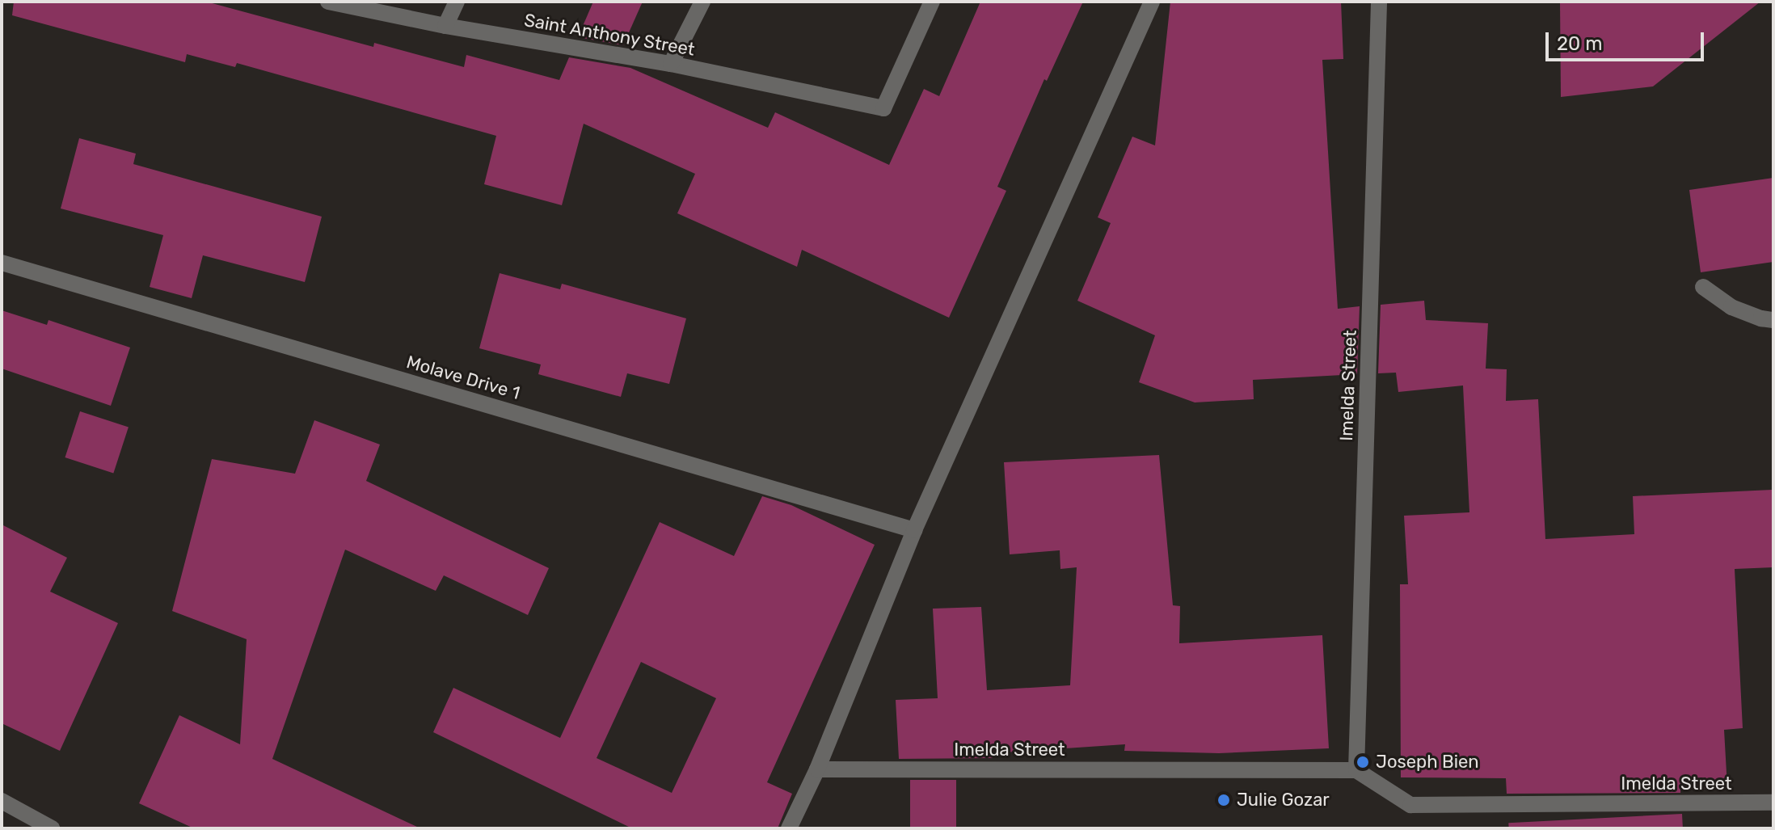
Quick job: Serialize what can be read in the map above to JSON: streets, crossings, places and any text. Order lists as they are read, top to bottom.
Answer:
{
  "streets": {
    "street": ["Saint Anthony Street", "Molave Drive 1", "Imelda Street"]
  },
  "places": ["Joseph Bien", "Julie Gozar"],
  "scale_bar": "20 m"
}
